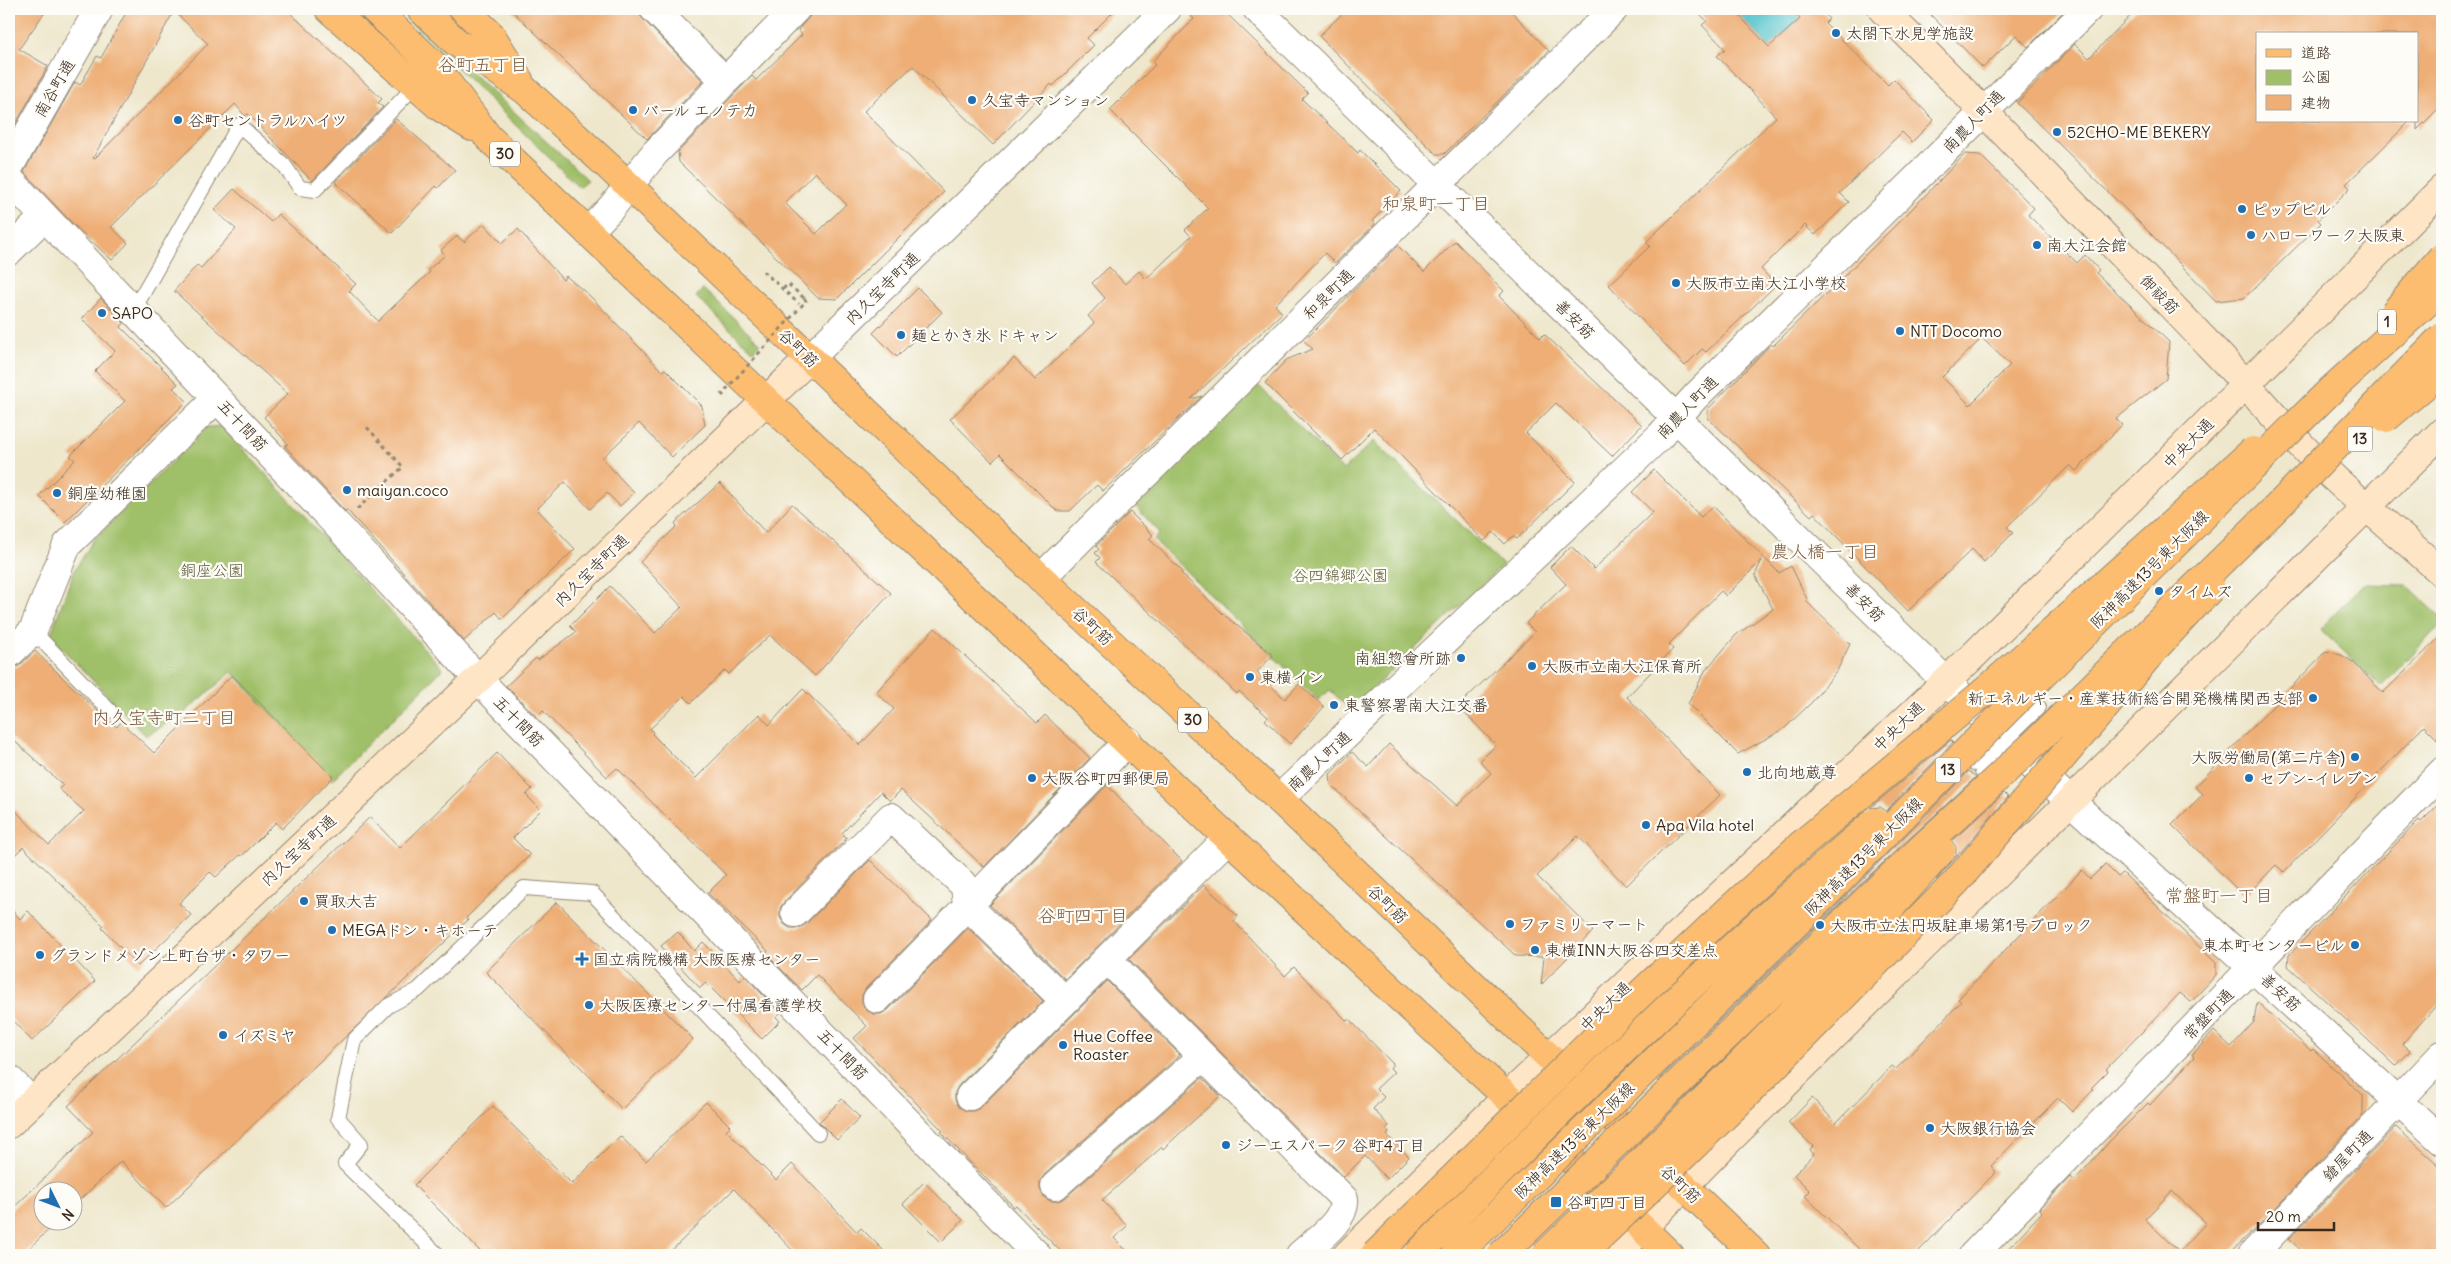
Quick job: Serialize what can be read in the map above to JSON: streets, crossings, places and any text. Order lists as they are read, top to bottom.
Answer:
{
  "streets": {
    "main road": [
      "30",
      "1",
      "谷町筋",
      "13",
      "中央大通",
      "阪神高速13号東大阪線"
    ],
    "street": [
      "南谷町通",
      "南農人町通",
      "内久宝寺町通",
      "和泉町通",
      "御祓筋",
      "善安筋",
      "五十間筋",
      "常盤町通",
      "鎗屋町通"
    ]
  },
  "crossings": [
    ["南農人町通", "御祓筋"],
    ["南農人町通", "善安筋"],
    ["南農人町通", "谷町筋"],
    ["30", "内久宝寺町通"],
    ["30", "谷町筋"],
    ["30", "中央大通"],
    ["内久宝寺町通", "谷町筋"],
    ["内久宝寺町通", "五十間筋"],
    ["和泉町通", "善安筋"],
    ["和泉町通", "谷町筋"],
    ["御祓筋", "中央大通"],
    ["善安筋", "中央大通"],
    ["善安筋", "阪神高速13号東大阪線"],
    ["善安筋", "常盤町通"],
    ["善安筋", "鎗屋町通"],
    ["1", "阪神高速13号東大阪線"],
    ["谷町筋", "中央大通"],
    ["13", "阪神高速13号東大阪線"]
  ],
  "districts": [
    "谷町五丁目",
    "和泉町一丁目",
    "農人橋一丁目",
    "内久宝寺町二丁目",
    "常盤町一丁目",
    "谷町四丁目"
  ],
  "parks": ["銅座公園", "谷四錦郷公園"],
  "places": {
    "other": [
      "太閤下水見学施設",
      "久宝寺マンション",
      "バール エノテカ",
      "谷町セントラルハイツ",
      "52CHO-ME BEKERY",
      "ピップビル",
      "ハローワーク大阪東",
      "南大江会館",
      "大阪市立南大江小学校",
      "SAPO",
      "NTT Docomo",
      "麺とかき氷 ドキャン",
      "maiyan.coco",
      "銅座幼稚園",
      "タイムズ",
      "南組惣會所跡",
      "大阪市立南大江保育所",
      "東横イン",
      "新エネルギー・産業技術総合開発機構関西支部",
      "東警察署南大江交番",
      "大阪労働局(第二庁舎)",
      "北向地蔵尊",
      "大阪谷町四郵便局",
      "セブン-イレブン",
      "Apa Vila hotel",
      "買取大吉",
      "ファミリーマート",
      "大阪市立法円坂駐車場第1号ブロック",
      "MEGAドン・キホーテ",
      "東本町センタービル",
      "東横INN大阪谷四交差点",
      "グランドメゾン上町台ザ・タワー",
      "大阪医療センター付属看護学校",
      "イズミヤ",
      "Hue Coffee Roaster",
      "大阪銀行協会",
      "ジーエスパーク 谷町4丁目"
    ],
    "health": ["国立病院機構 大阪医療センター"],
    "transit": ["谷町四丁目"]
  },
  "legend": ["道路", "公園", "建物"],
  "scale_bar": "20 m",
  "north": "bottom right"
}
